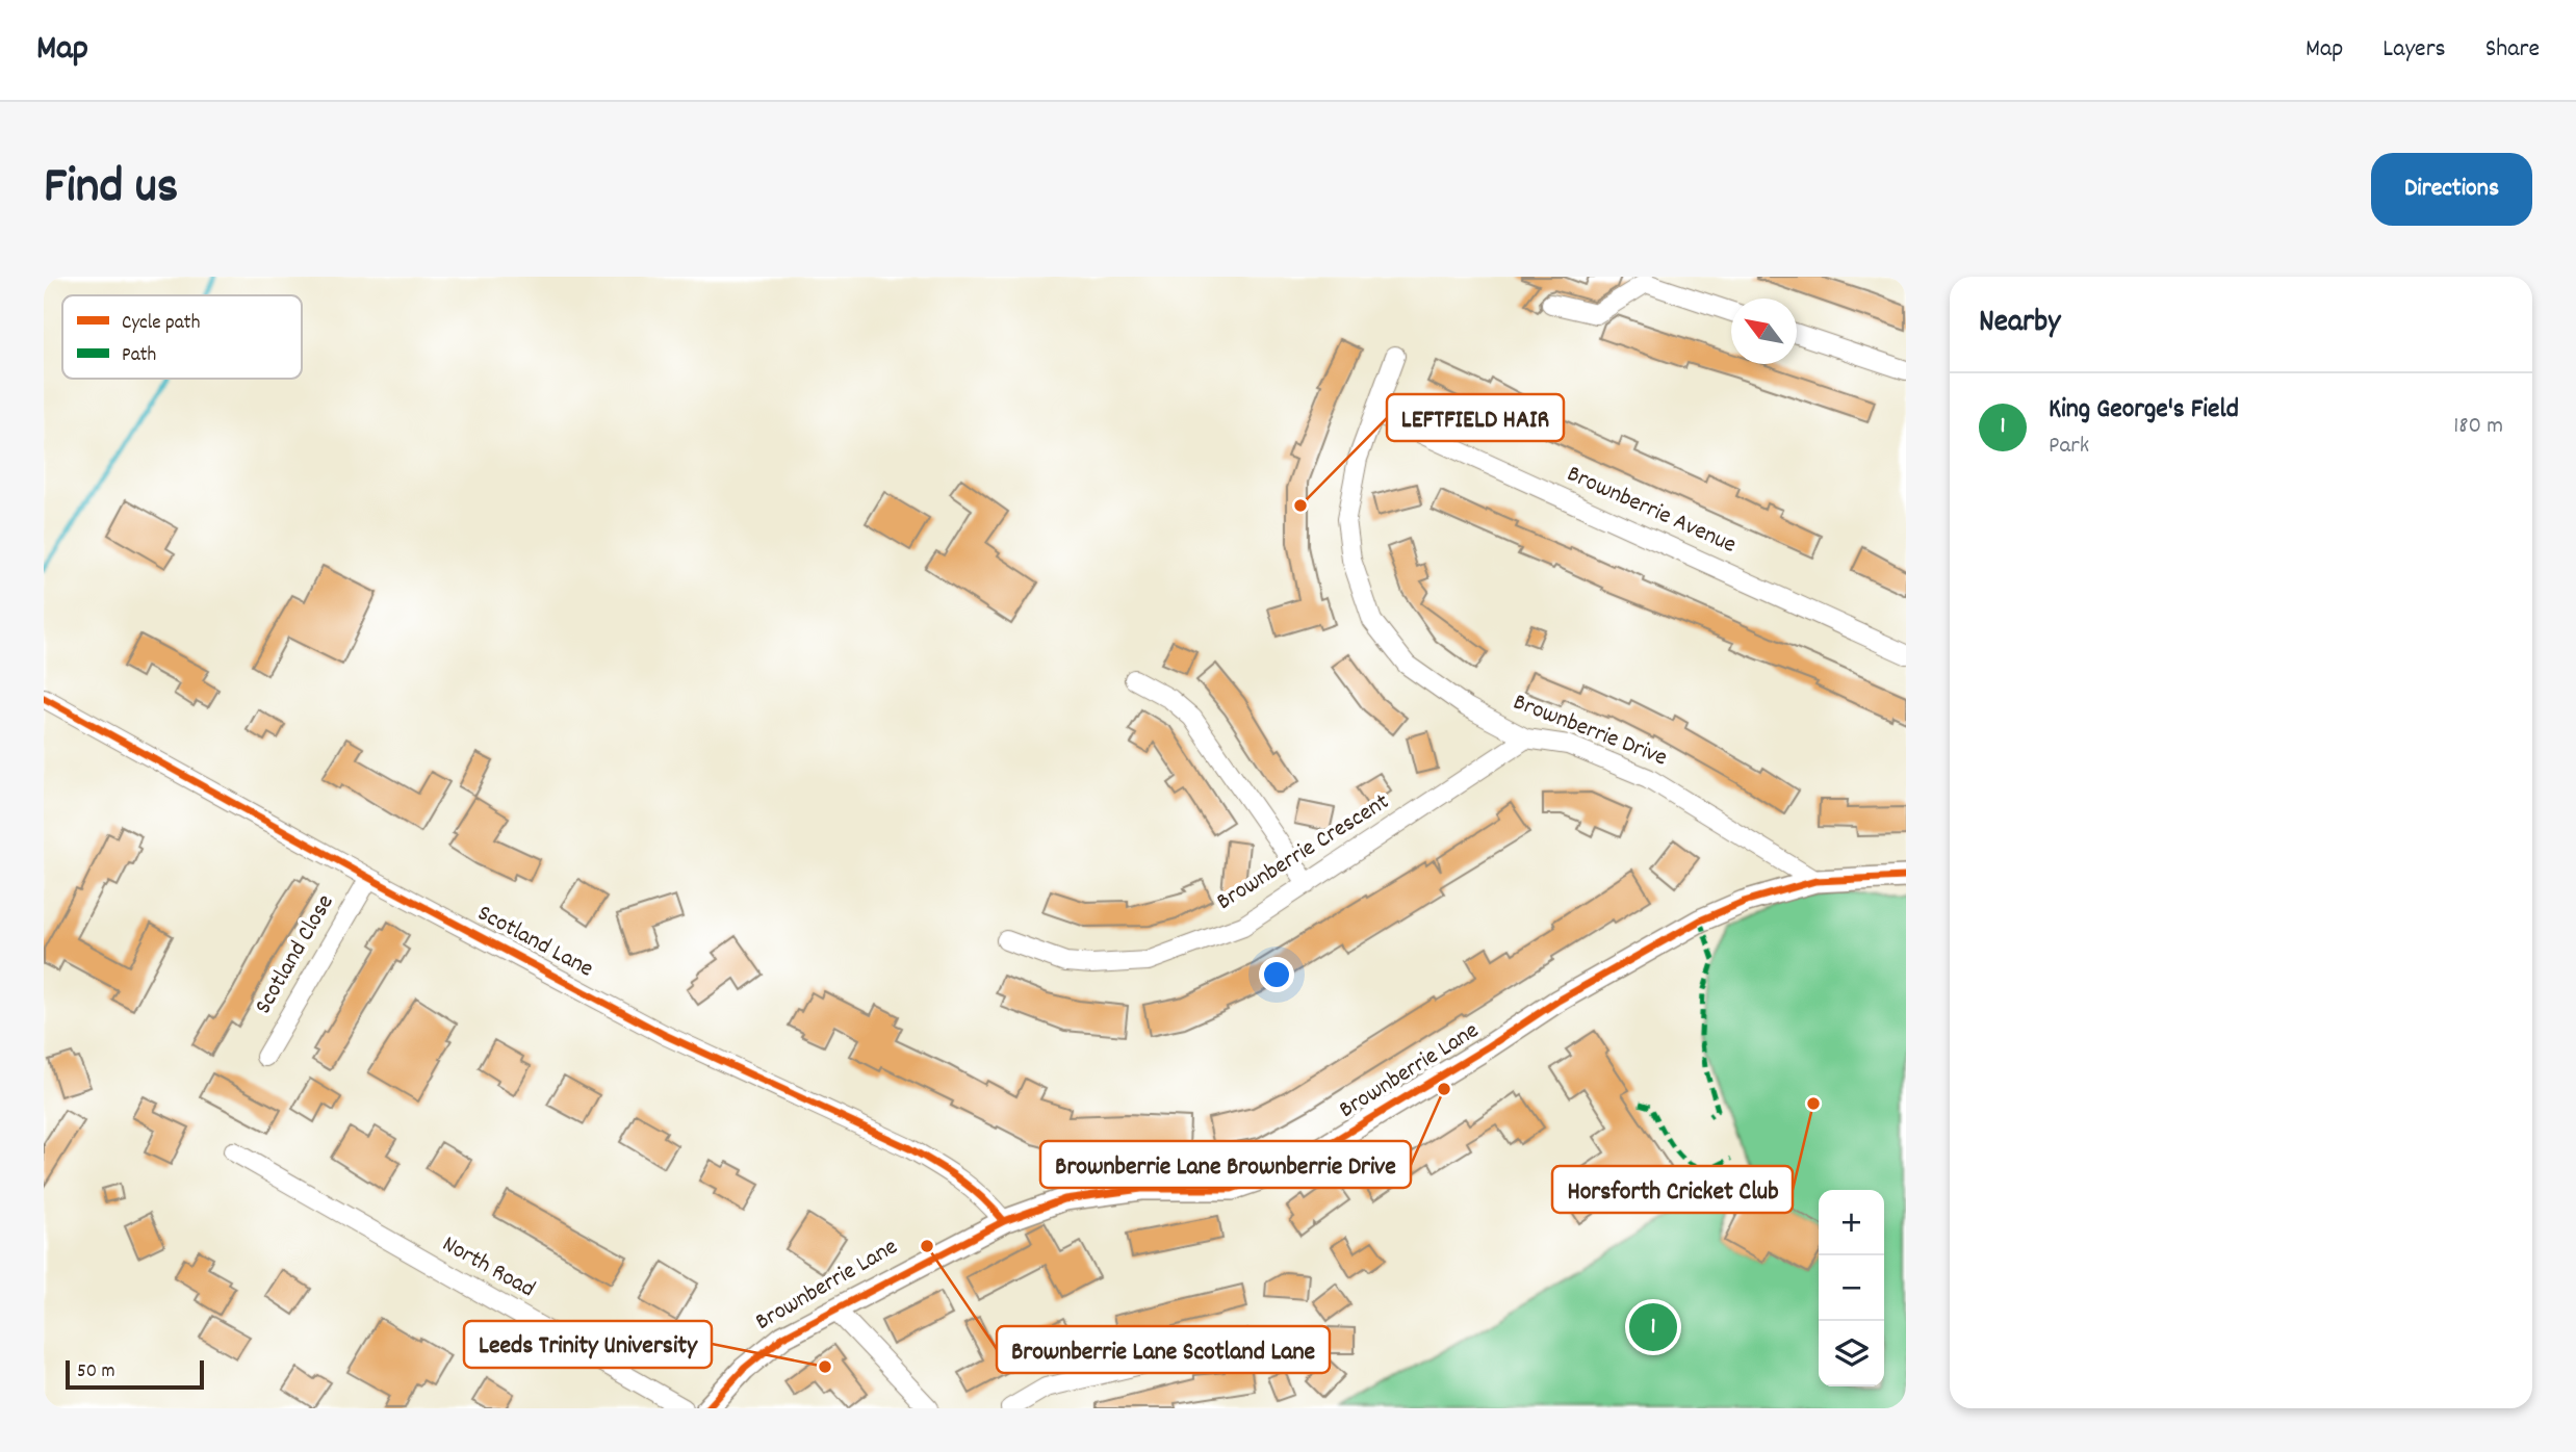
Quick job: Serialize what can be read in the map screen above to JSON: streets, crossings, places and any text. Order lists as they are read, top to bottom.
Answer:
{
  "streets": {
    "street": [
      "Brownberrie Avenue",
      "Brownberrie Drive",
      "Brownberrie Crescent",
      "Scotland Lane",
      "Scotland Close",
      "Brownberrie Lane",
      "North Road"
    ]
  },
  "crossings": [
    ["Brownberrie Avenue", "Brownberrie Drive"],
    ["Brownberrie Drive", "Brownberrie Crescent"],
    ["Brownberrie Drive", "Brownberrie Lane"],
    ["Scotland Lane", "Scotland Close"],
    ["Scotland Lane", "Brownberrie Lane"]
  ],
  "places": [
    "LEFTFIELD HAIR",
    "Brownberrie Lane Brownberrie Drive",
    "Horsforth Cricket Club",
    "Brownberrie Lane Scotland Lane",
    "Leeds Trinity University"
  ],
  "legend": ["Cycle path", "Path"],
  "scale_bar": "50 m",
  "north": "top left",
  "page": {
    "header": "Map",
    "nav": ["Map", "Layers", "Share"],
    "title": "Find us",
    "buttons": "Directions",
    "heading": "Nearby",
    "list": [
      {
        "mark": "1",
        "name": "King George's Field",
        "note": "Park",
        "value": "180 m"
      }
    ],
    "map_buttons": ["+", "−"],
    "pins": "1",
    "scale": "50 m"
  }
}
